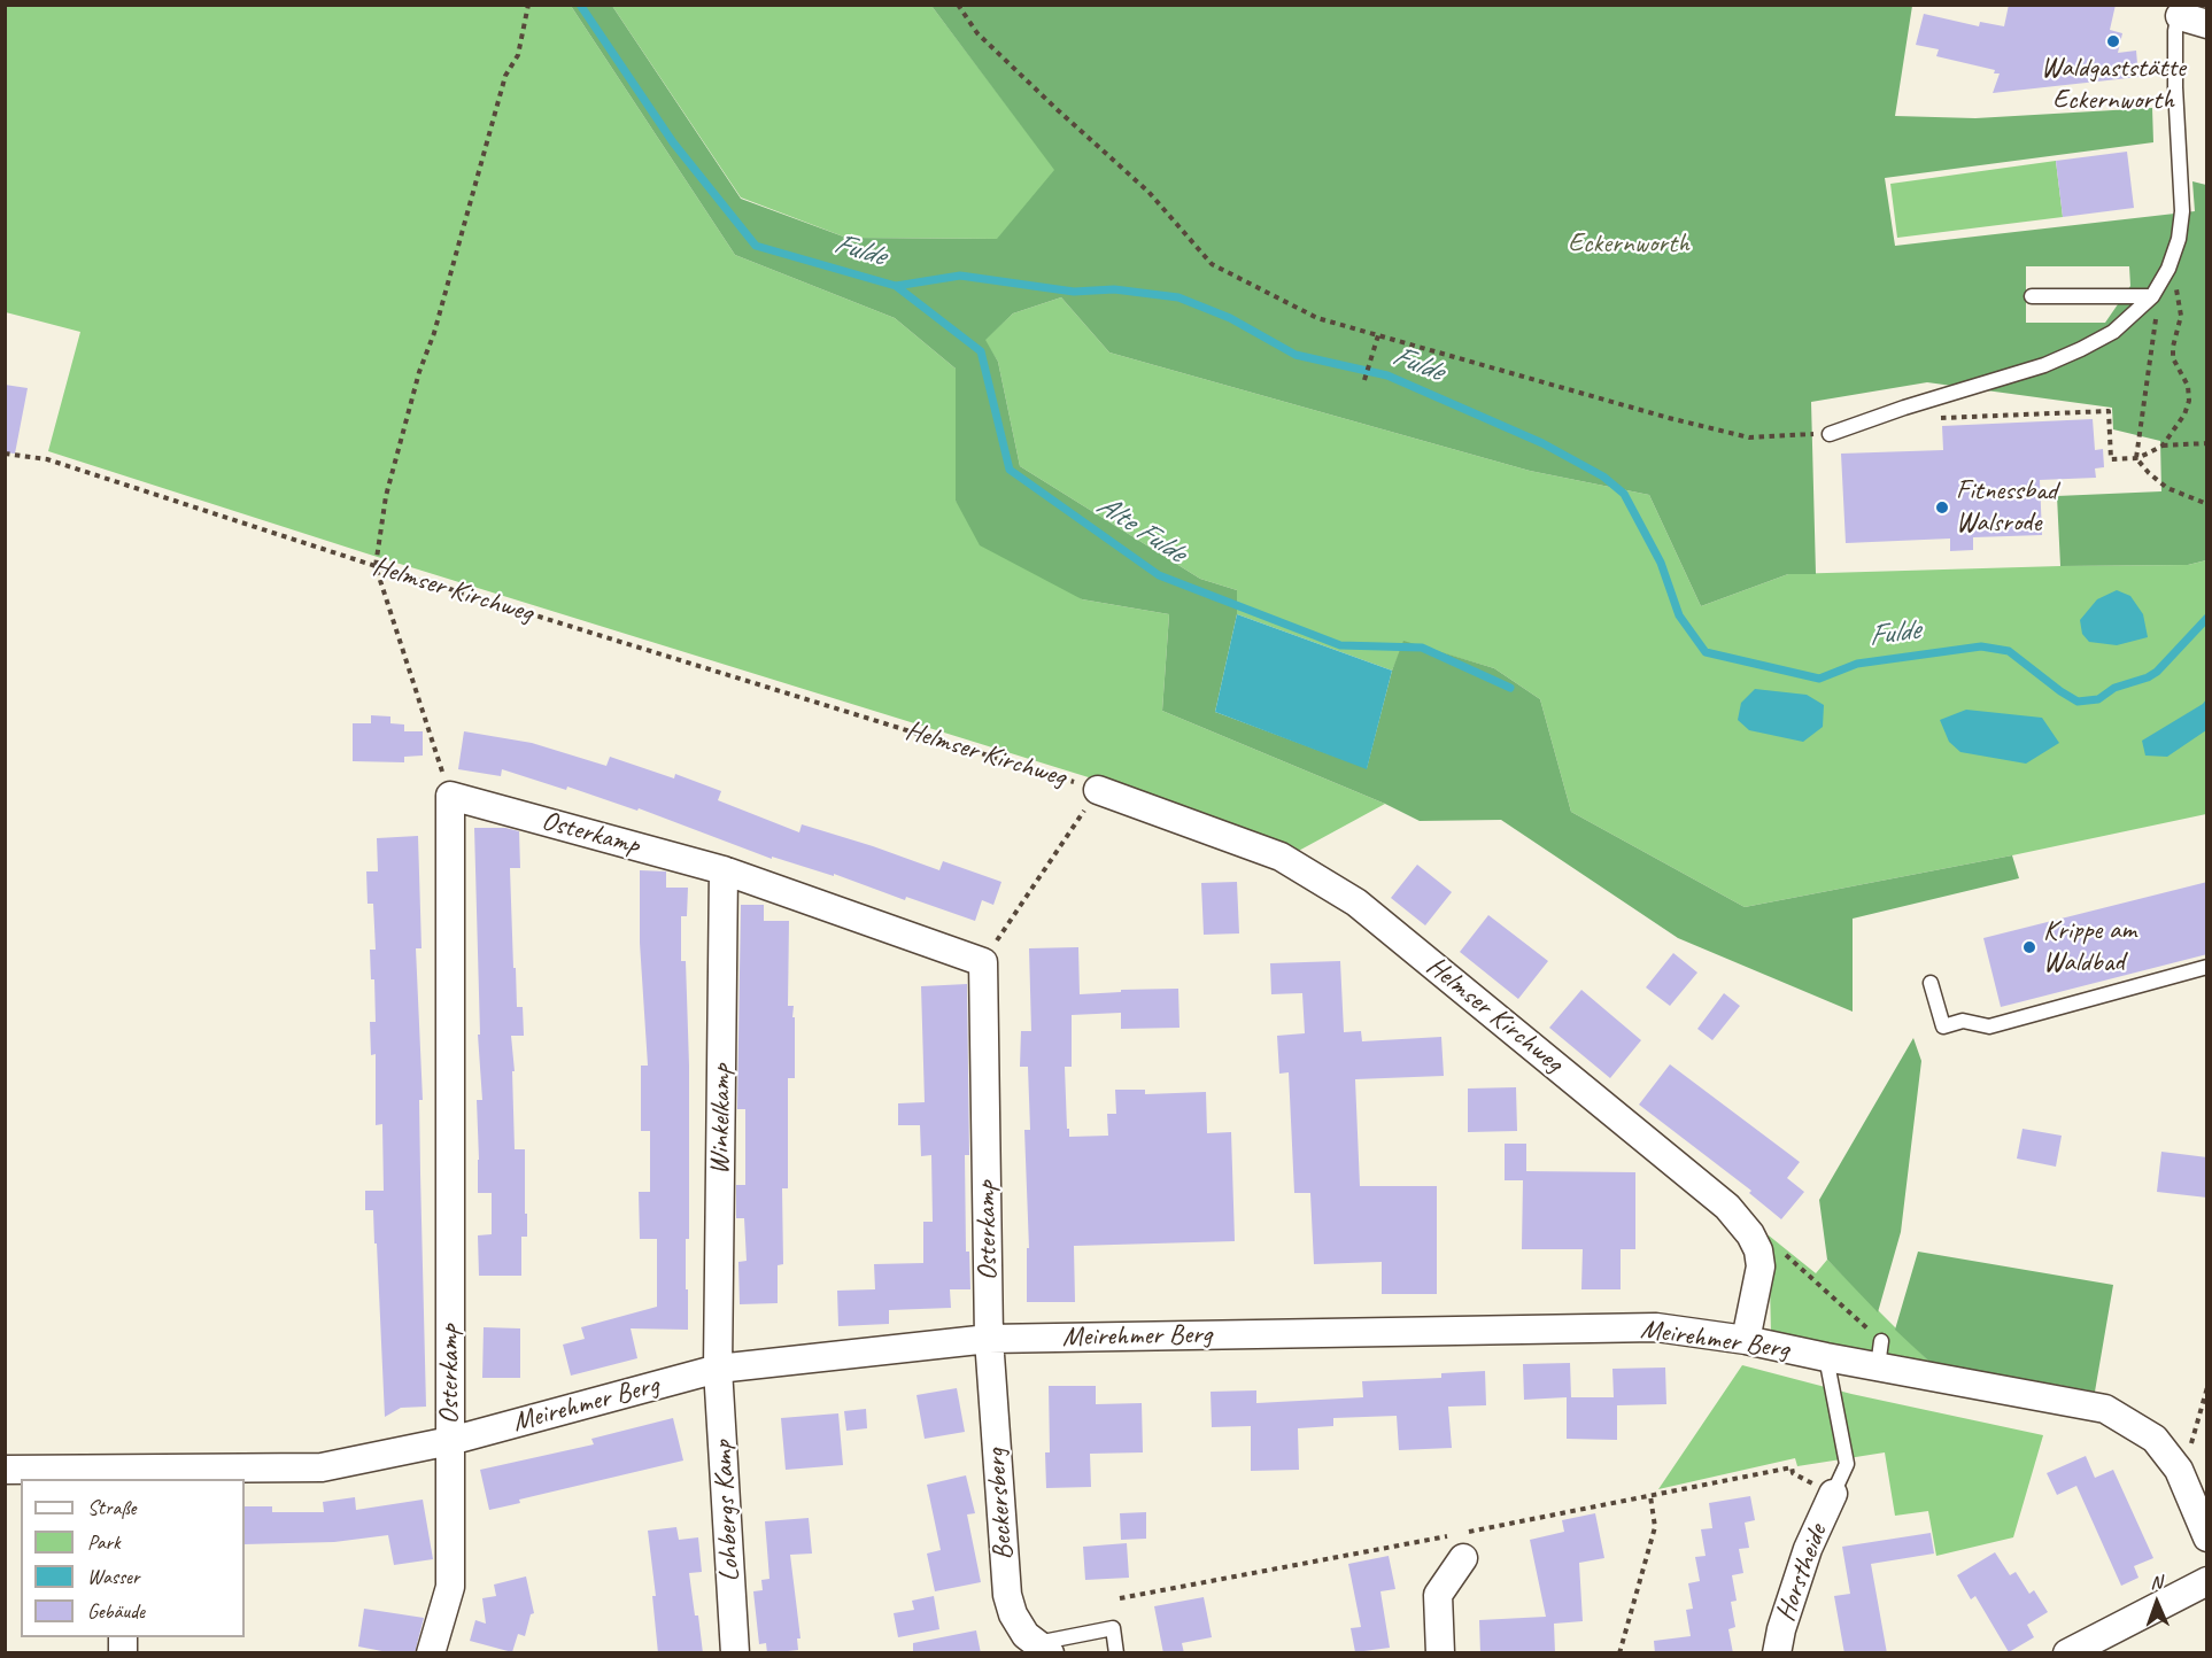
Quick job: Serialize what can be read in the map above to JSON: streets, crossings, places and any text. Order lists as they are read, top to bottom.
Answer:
{
  "streets": {
    "street": [
      "Helmser Kirchweg",
      "Osterkamp",
      "Winkelkamp",
      "Meirehmer Berg",
      "Beckersberg",
      "Lohbergs Kamp",
      "Horstheide"
    ]
  },
  "crossings": [
    ["Helmser Kirchweg", "Meirehmer Berg"],
    ["Osterkamp", "Winkelkamp"],
    ["Osterkamp", "Meirehmer Berg"],
    ["Osterkamp", "Beckersberg"],
    ["Winkelkamp", "Meirehmer Berg"],
    ["Winkelkamp", "Lohbergs Kamp"],
    ["Meirehmer Berg", "Beckersberg"],
    ["Meirehmer Berg", "Lohbergs Kamp"]
  ],
  "water": ["Fulde", "Alte Fulde"],
  "parks": ["Eckernworth"],
  "places": ["Waldgaststätte Eckernworth", "Fitnessbad Walsrode", "Krippe am Waldbad"],
  "legend": [
    "Straße",
    "Park",
    "Wasser",
    "Gebäude"
  ],
  "north": "top"
}
